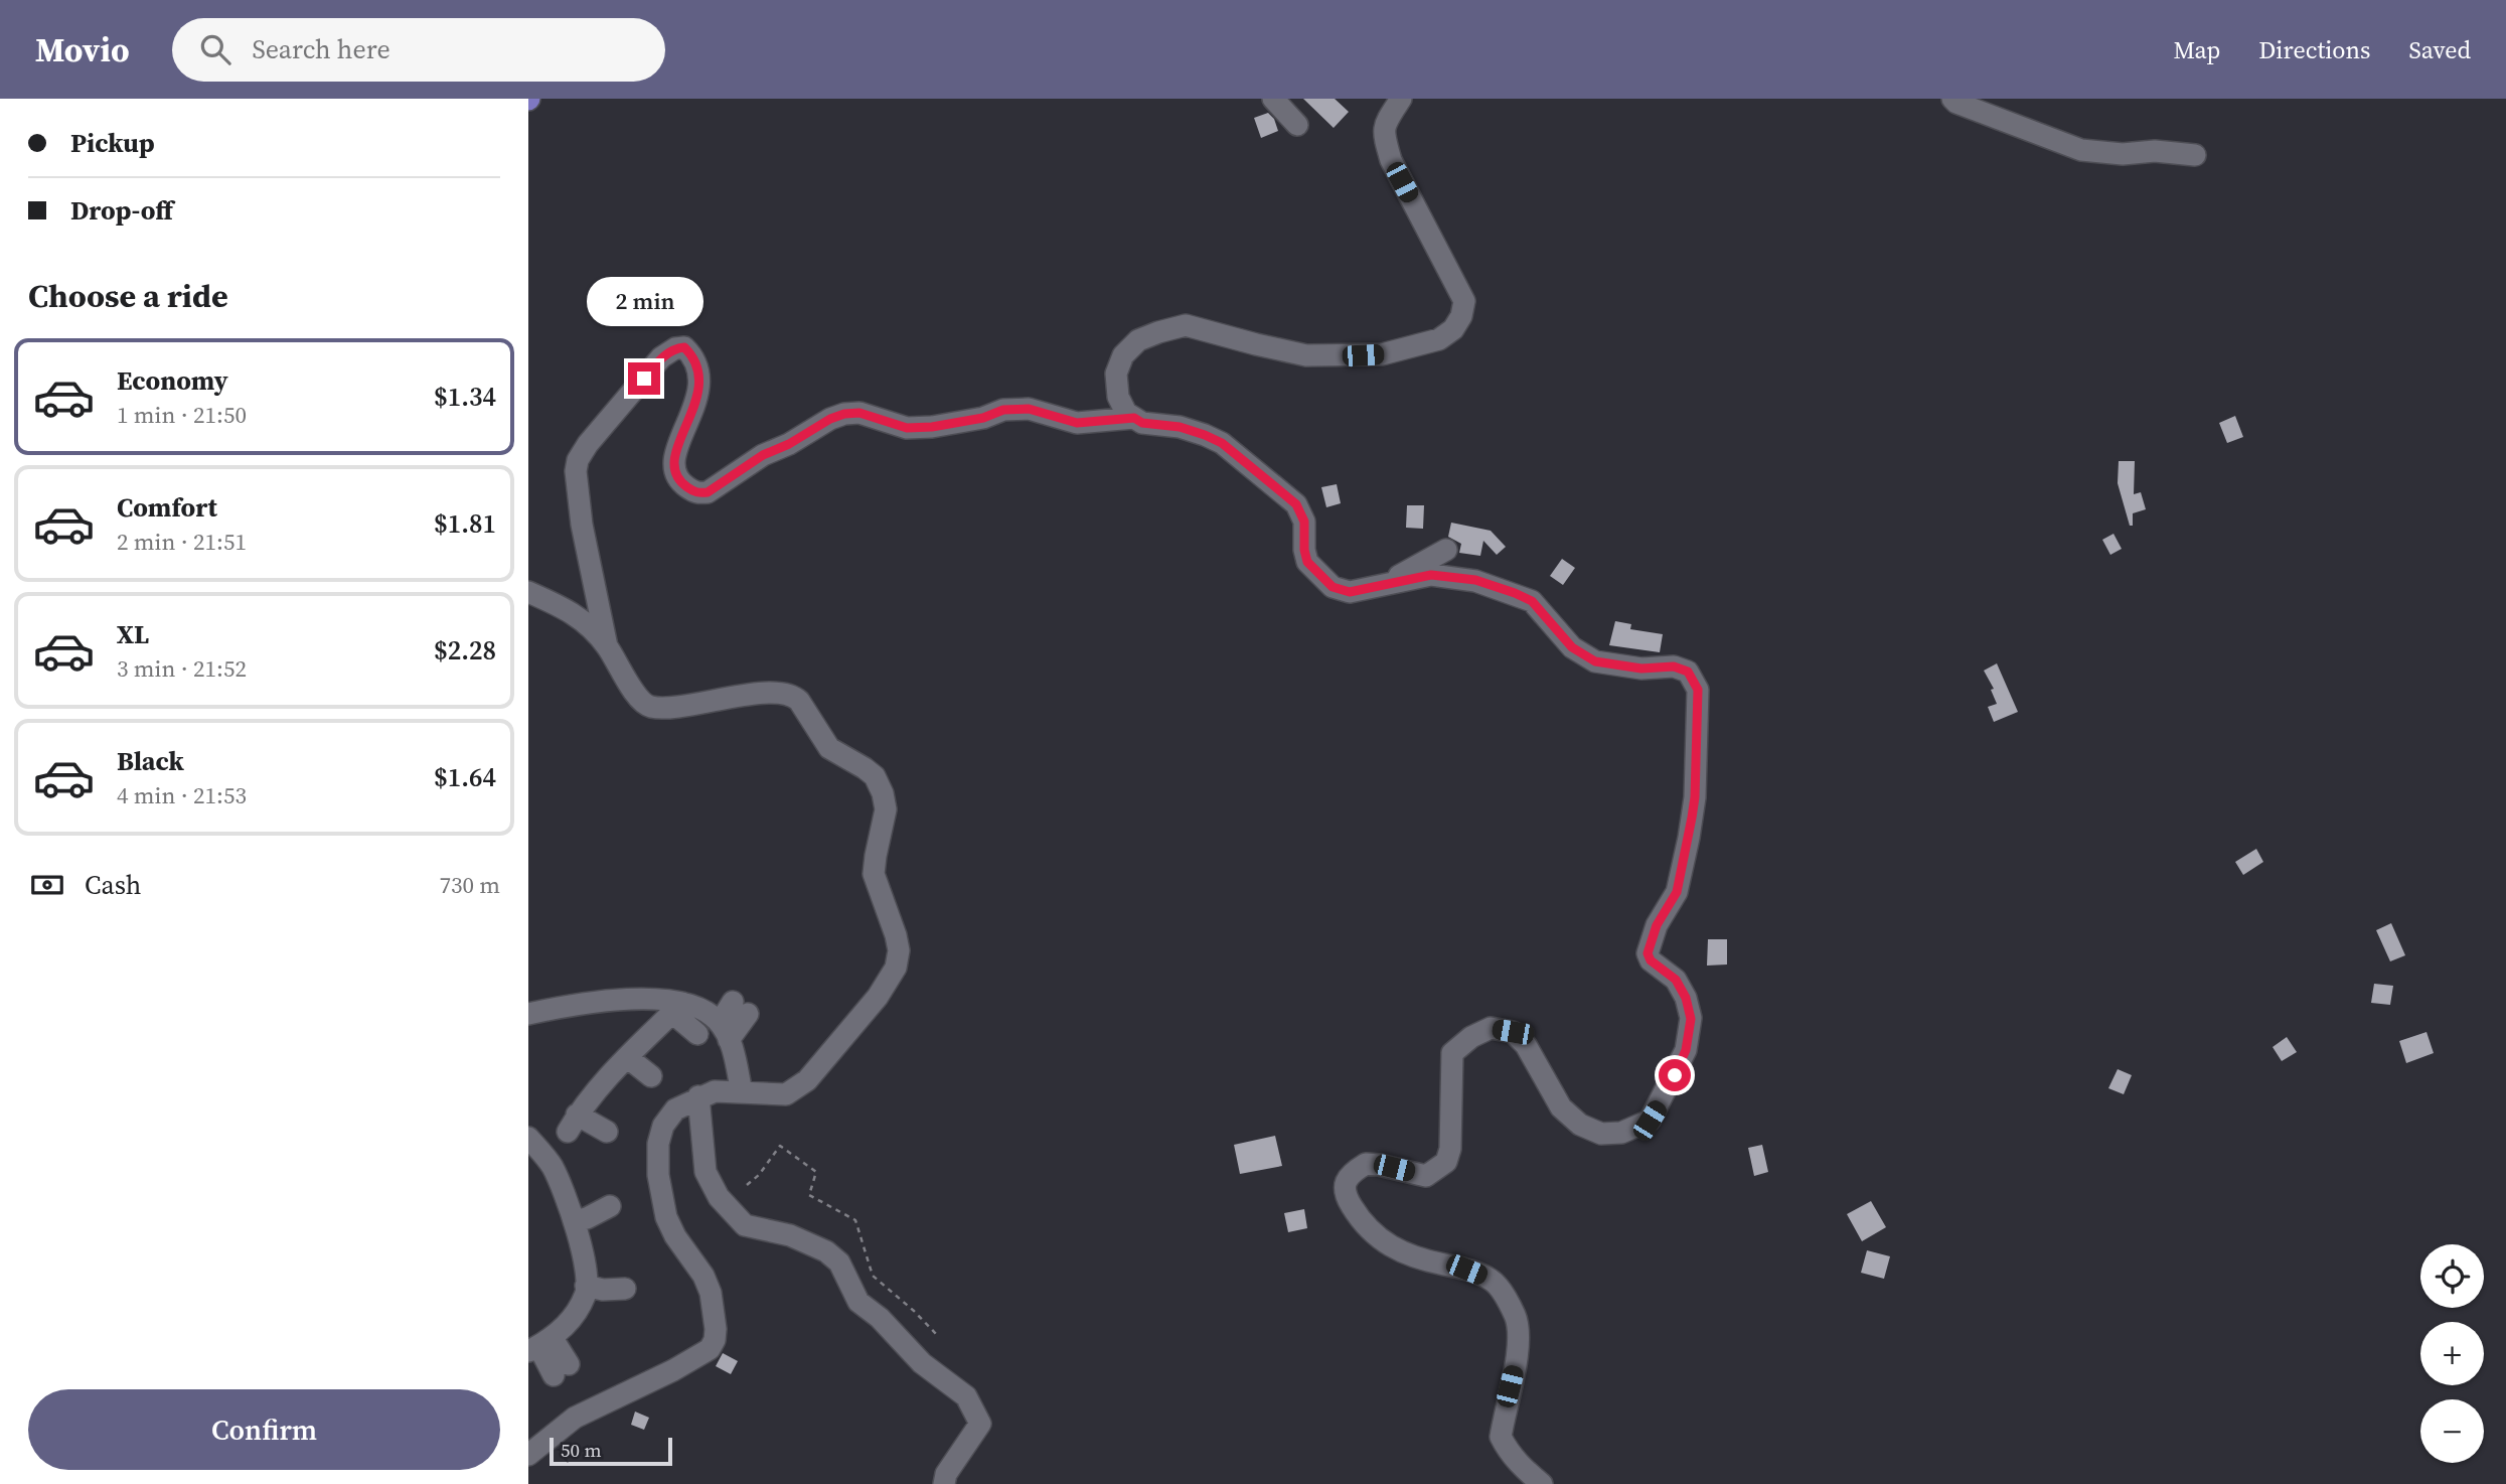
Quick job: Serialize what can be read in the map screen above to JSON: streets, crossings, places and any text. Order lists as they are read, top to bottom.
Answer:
{
  "scale_bar": "50 m",
  "page": {
    "header": "Movio",
    "search": "Search here",
    "nav": ["Map", "Directions", "Saved"],
    "banner": ["Pickup", "Drop-off"],
    "heading": "Choose a ride",
    "bubble": "2 min",
    "list": [
      {
        "name": "Economy",
        "note": "1 min · 21:50",
        "value": "$1.34"
      },
      {
        "name": "Comfort",
        "note": "2 min · 21:51",
        "value": "$1.81"
      },
      {
        "name": "XL",
        "note": "3 min · 21:52",
        "value": "$2.28"
      },
      {
        "name": "Black",
        "note": "4 min · 21:53",
        "value": "$1.64"
      }
    ],
    "pay": ["Cash", "730 m"],
    "map_buttons": ["+", "−"],
    "buttons": "Confirm",
    "scale": "50 m"
  }
}
